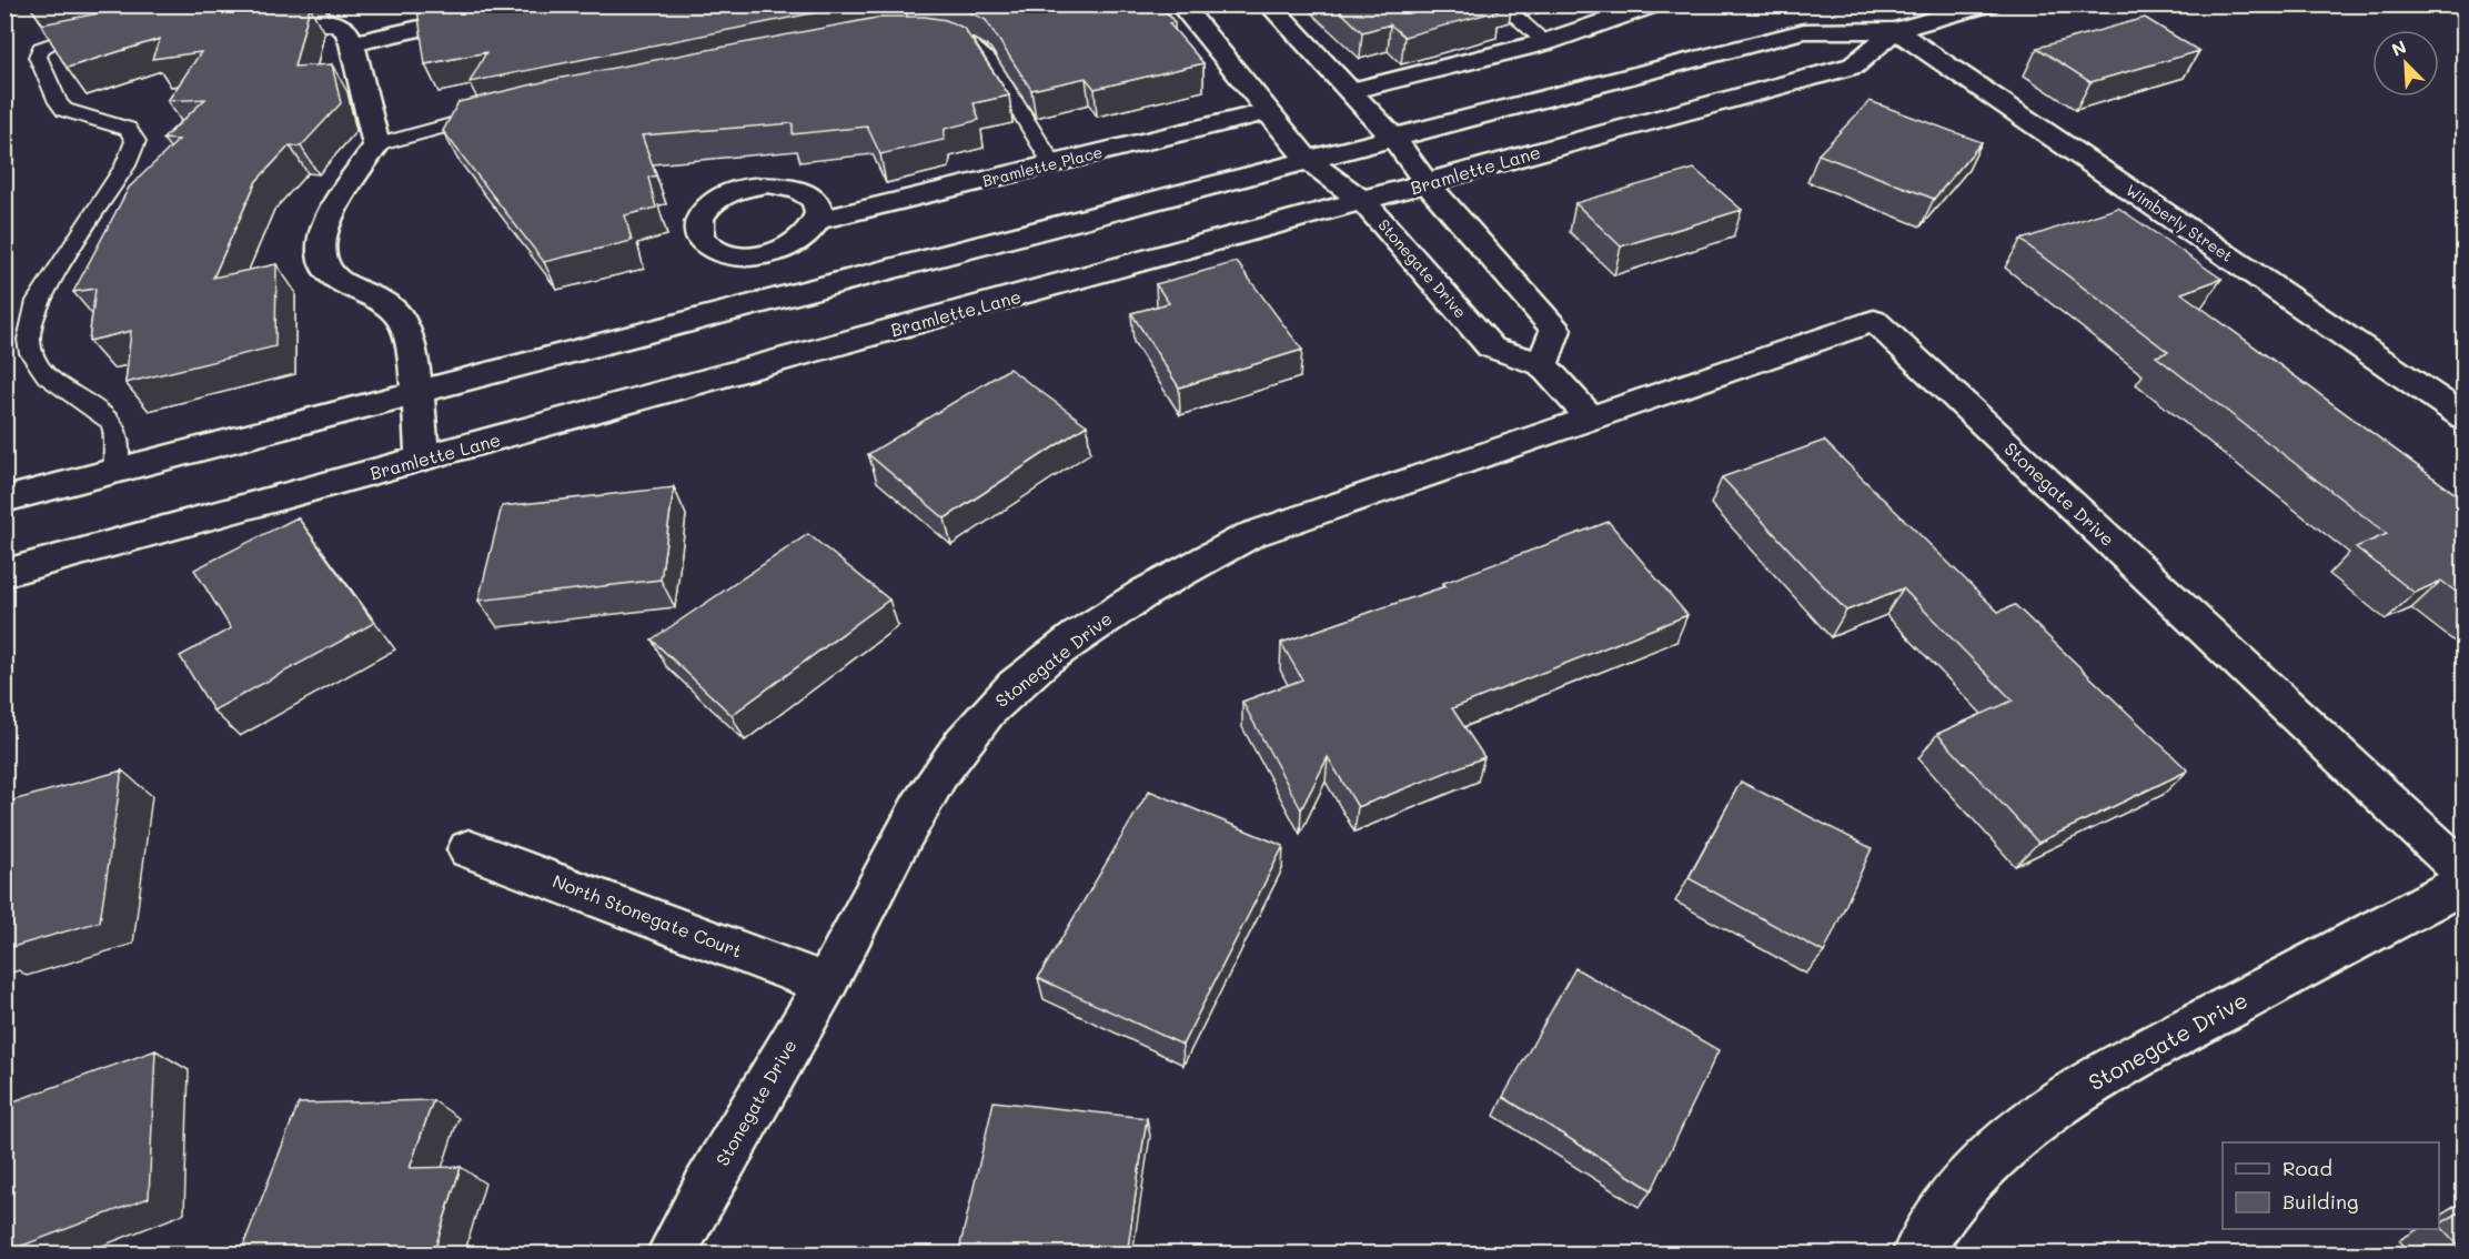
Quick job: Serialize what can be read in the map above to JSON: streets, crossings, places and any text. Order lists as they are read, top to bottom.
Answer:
{
  "streets": {
    "street": [
      "Bramlette Place",
      "Bramlette Lane",
      "Wimberly Street",
      "Stonegate Drive",
      "North Stonegate Court"
    ]
  },
  "crossings": [
    ["Bramlette Lane", "Wimberly Street"],
    ["Bramlette Lane", "Stonegate Drive"],
    ["Stonegate Drive", "North Stonegate Court"]
  ],
  "legend": ["Road", "Building"],
  "north": "top left"
}
